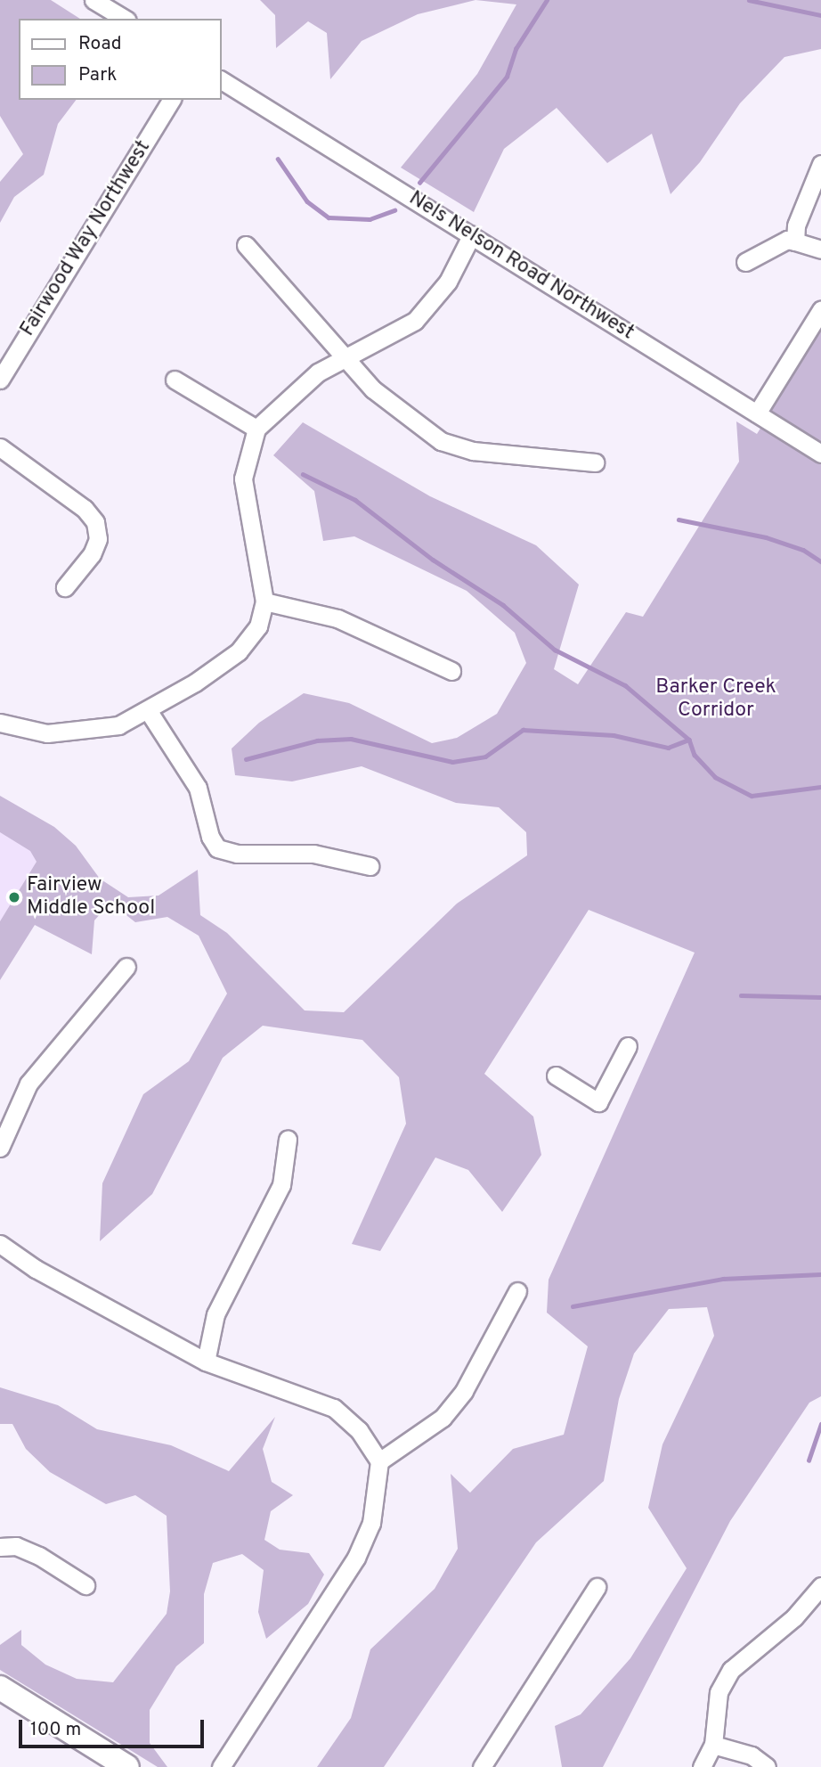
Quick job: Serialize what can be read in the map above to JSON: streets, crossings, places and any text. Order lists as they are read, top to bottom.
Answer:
{
  "streets": {
    "street": ["Fairwood Way Northwest", "Nels Nelson Road Northwest"]
  },
  "parks": ["Barker Creek Corridor"],
  "places": ["Fairview Middle School"],
  "legend": ["Road", "Park"],
  "scale_bar": "100 m"
}
